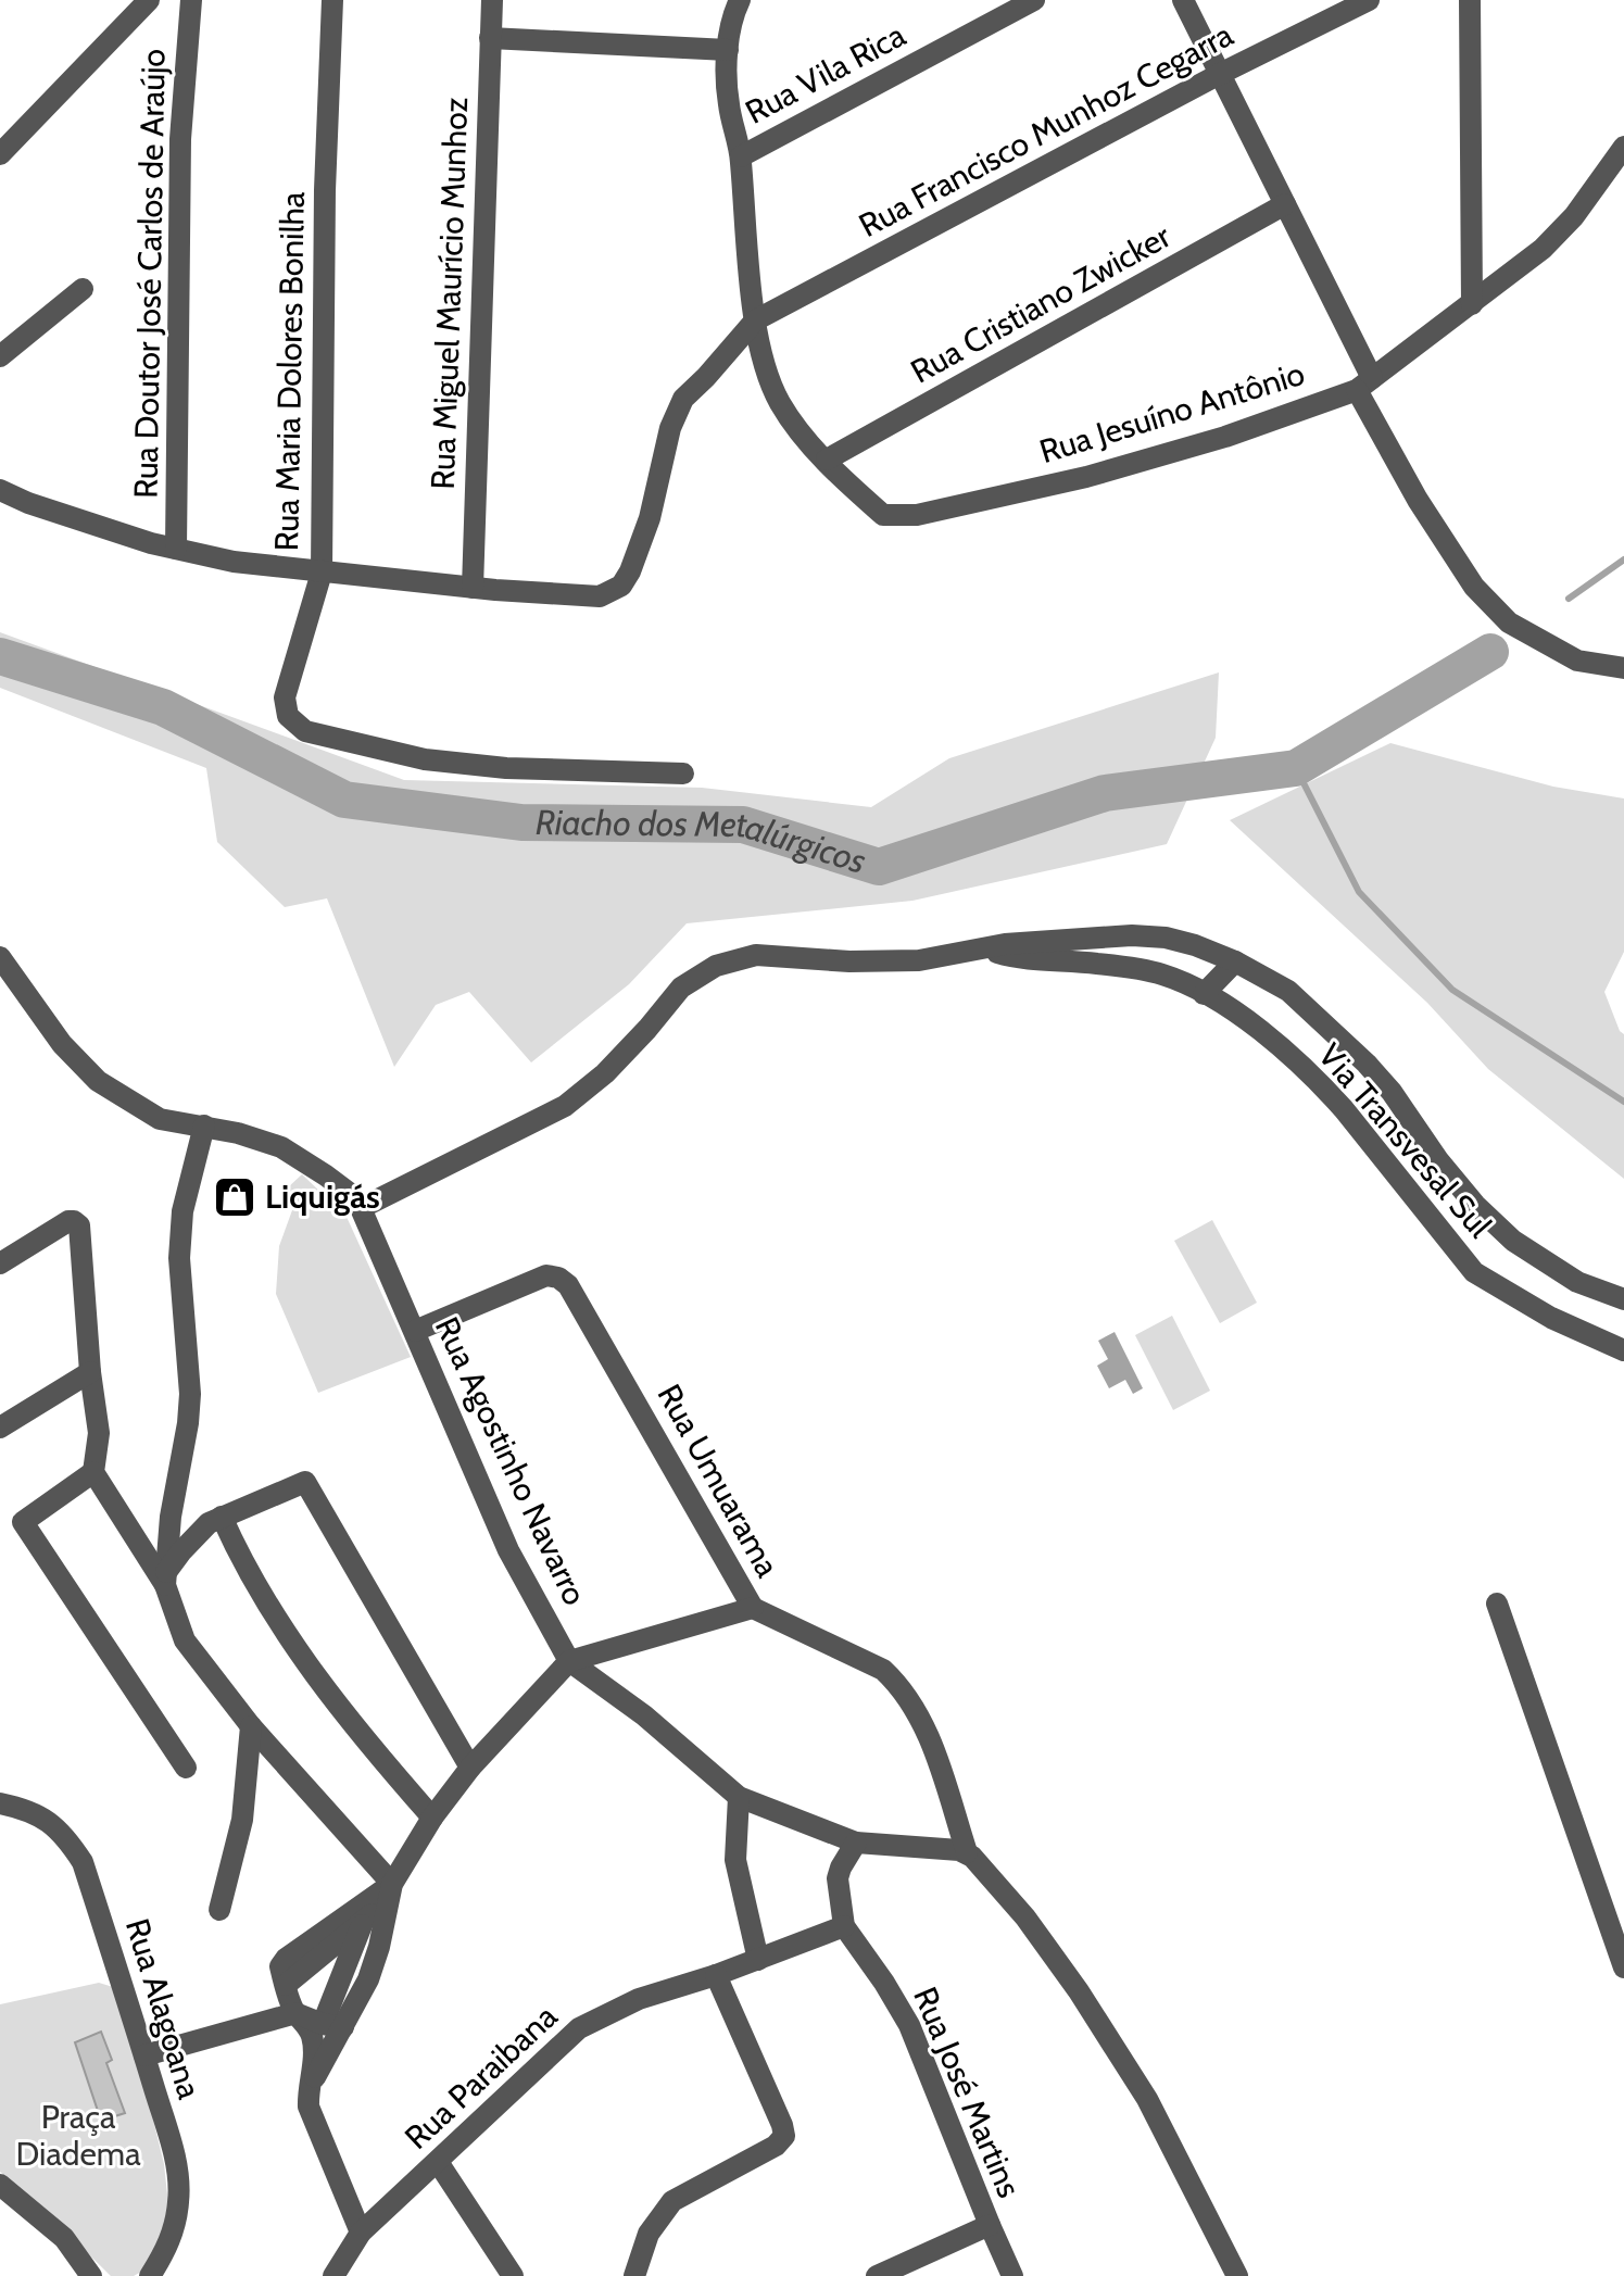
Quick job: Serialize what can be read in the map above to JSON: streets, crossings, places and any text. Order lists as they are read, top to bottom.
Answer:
{
  "streets": {
    "street": [
      "Rua Vila Rica",
      "Rua Francisco Munhoz Cegarra",
      "Rua Doutor José Carlos de Araújo",
      "Rua Miguel Maurício Munhoz",
      "Rua Cristiano Zwicker",
      "Rua Maria Dolores Bonilha",
      "Rua Jesuíno Antônio",
      "Via Transvesal Sul",
      "Rua Agostinho Navarro",
      "Rua Umuarama",
      "Rua Alagoana",
      "Rua Paraibana",
      "Rua José Martins"
    ]
  },
  "crossings": [
    ["Rua Vila Rica", "Rua Jesuíno Antônio"],
    ["Rua Francisco Munhoz Cegarra", "Rua Jesuíno Antônio"],
    ["Rua Cristiano Zwicker", "Rua Jesuíno Antônio"],
    ["Via Transvesal Sul", "Rua Agostinho Navarro"],
    ["Rua Agostinho Navarro", "Rua Umuarama"],
    ["Rua Agostinho Navarro", "Rua José Martins"],
    ["Rua Paraibana", "Rua José Martins"]
  ],
  "water": ["Riacho dos Metalúrgicos"],
  "parks": ["Praça Diadema"],
  "places": {
    "shop": ["Liquigás"]
  }
}
